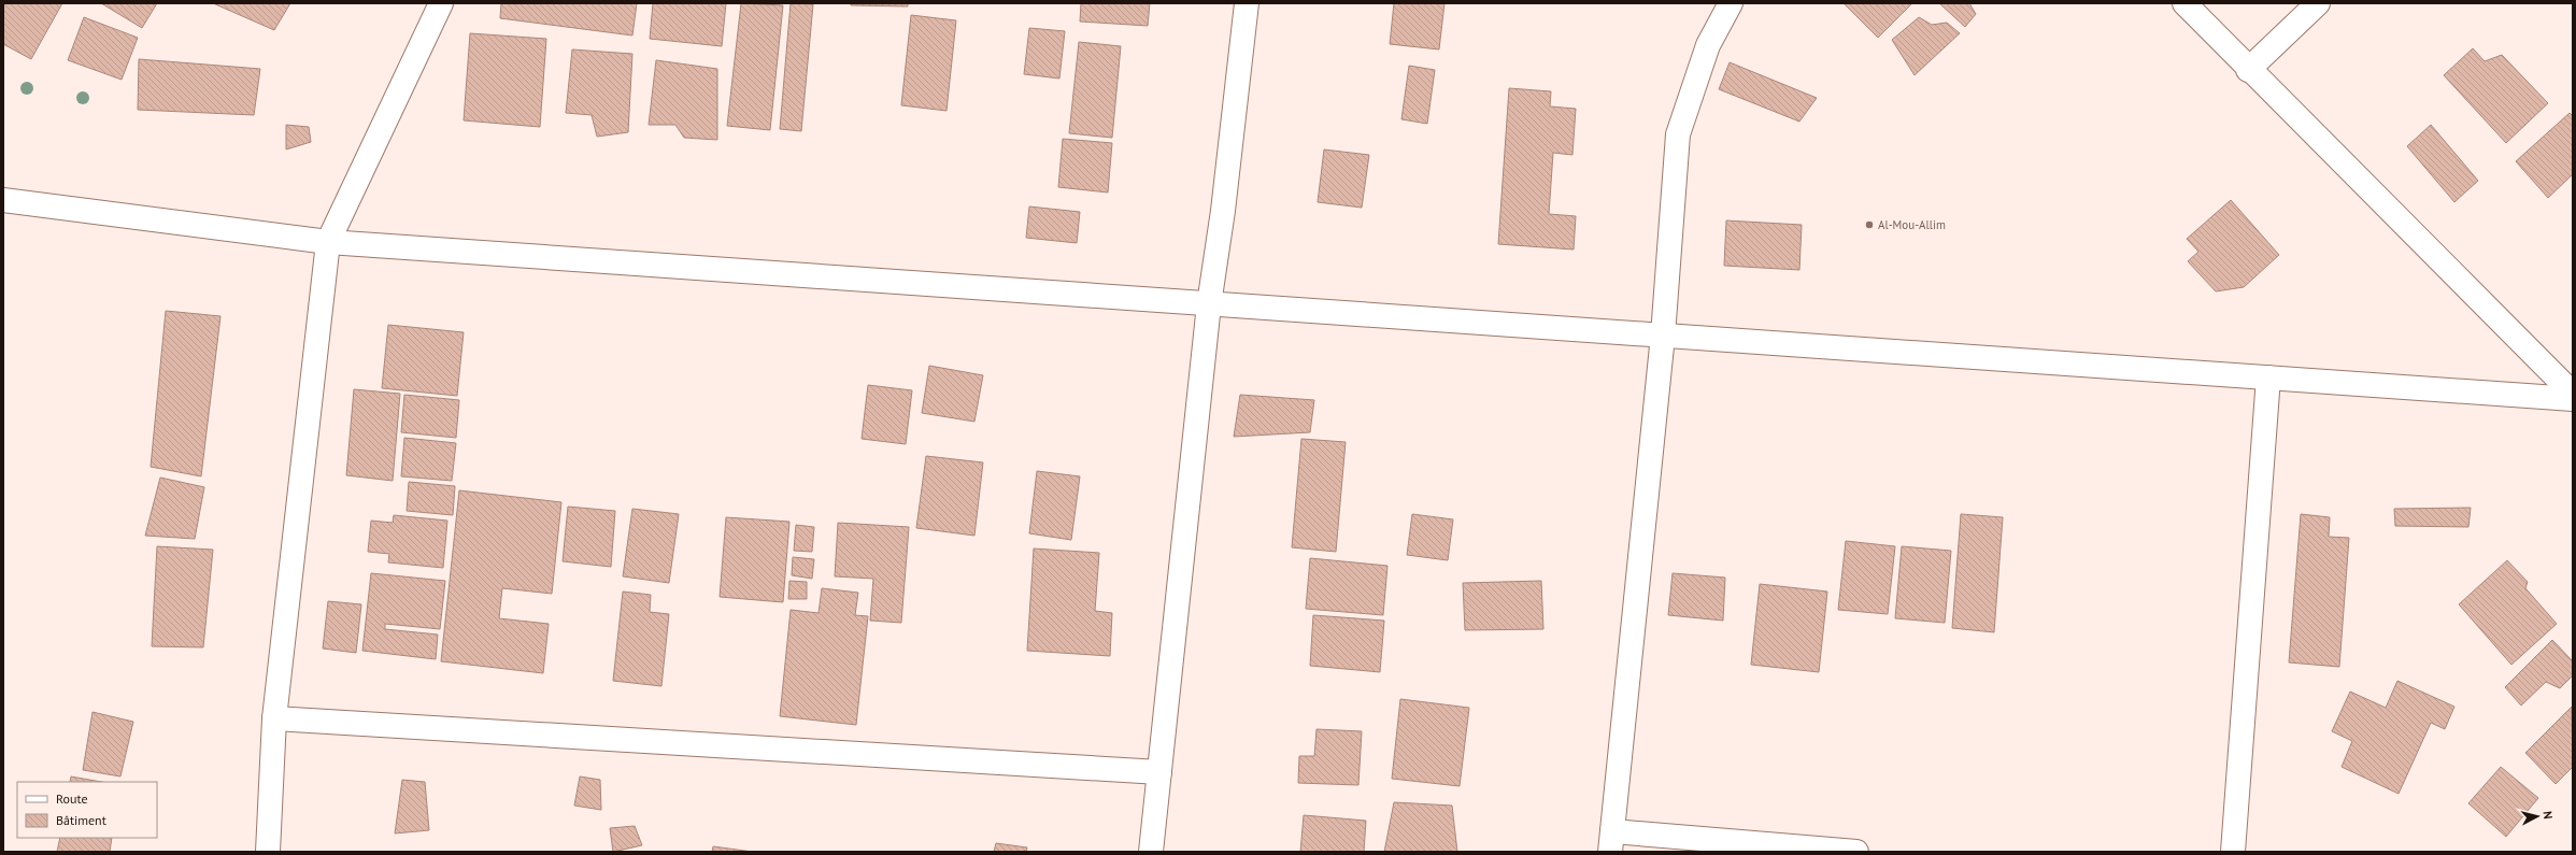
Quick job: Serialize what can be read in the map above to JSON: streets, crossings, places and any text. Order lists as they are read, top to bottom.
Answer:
{
  "places": ["Al-Mou-Allim"],
  "legend": ["Route", "Bâtiment"],
  "north": "right"
}
